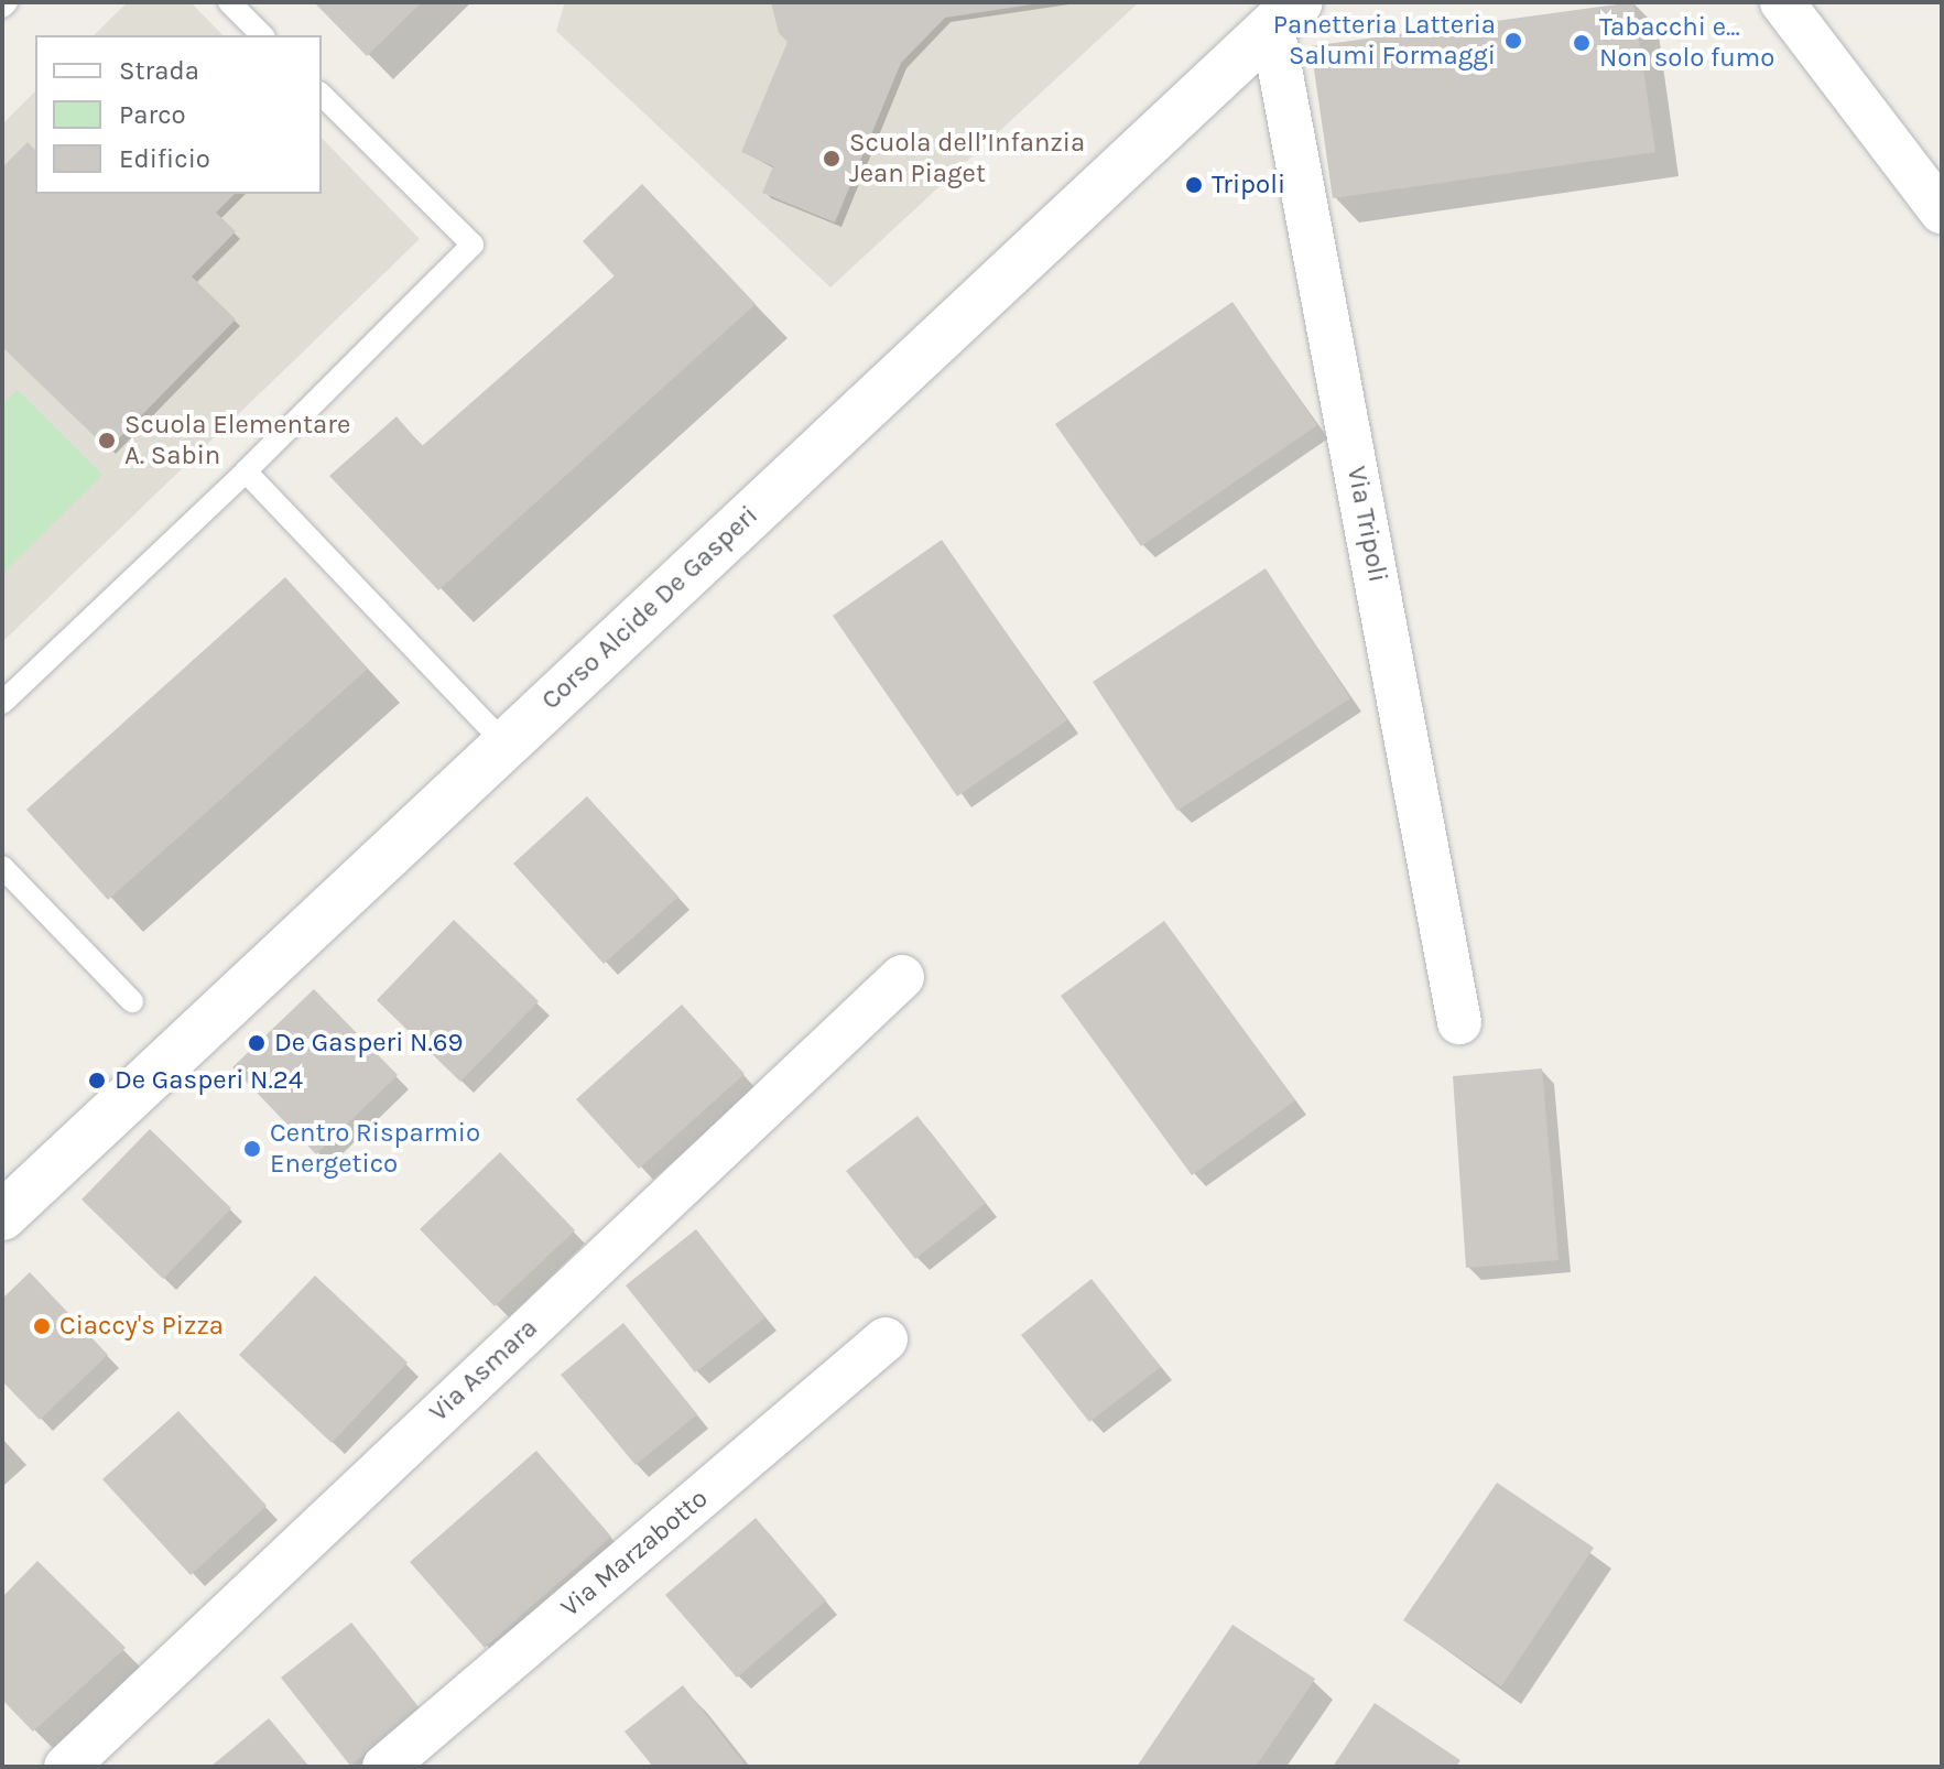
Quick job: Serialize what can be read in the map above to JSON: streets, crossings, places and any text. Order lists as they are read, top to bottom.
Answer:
{
  "streets": {
    "street": [
      "Via Tripoli",
      "Corso Alcide De Gasperi",
      "Via Asmara",
      "Via Marzabotto"
    ]
  },
  "crossings": [
    ["Via Tripoli", "Corso Alcide De Gasperi"]
  ],
  "places": [
    "Panetteria Latteria Salumi Formaggi",
    "Tabacchi e... Non solo fumo",
    "Scuola dell’Infanzia Jean Piaget",
    "Tripoli",
    "Scuola Elementare A. Sabin",
    "De Gasperi N.69",
    "De Gasperi N.24",
    "Centro Risparmio Energetico",
    "Ciaccy's Pizza"
  ],
  "legend": ["Strada", "Parco", "Edificio"]
}
